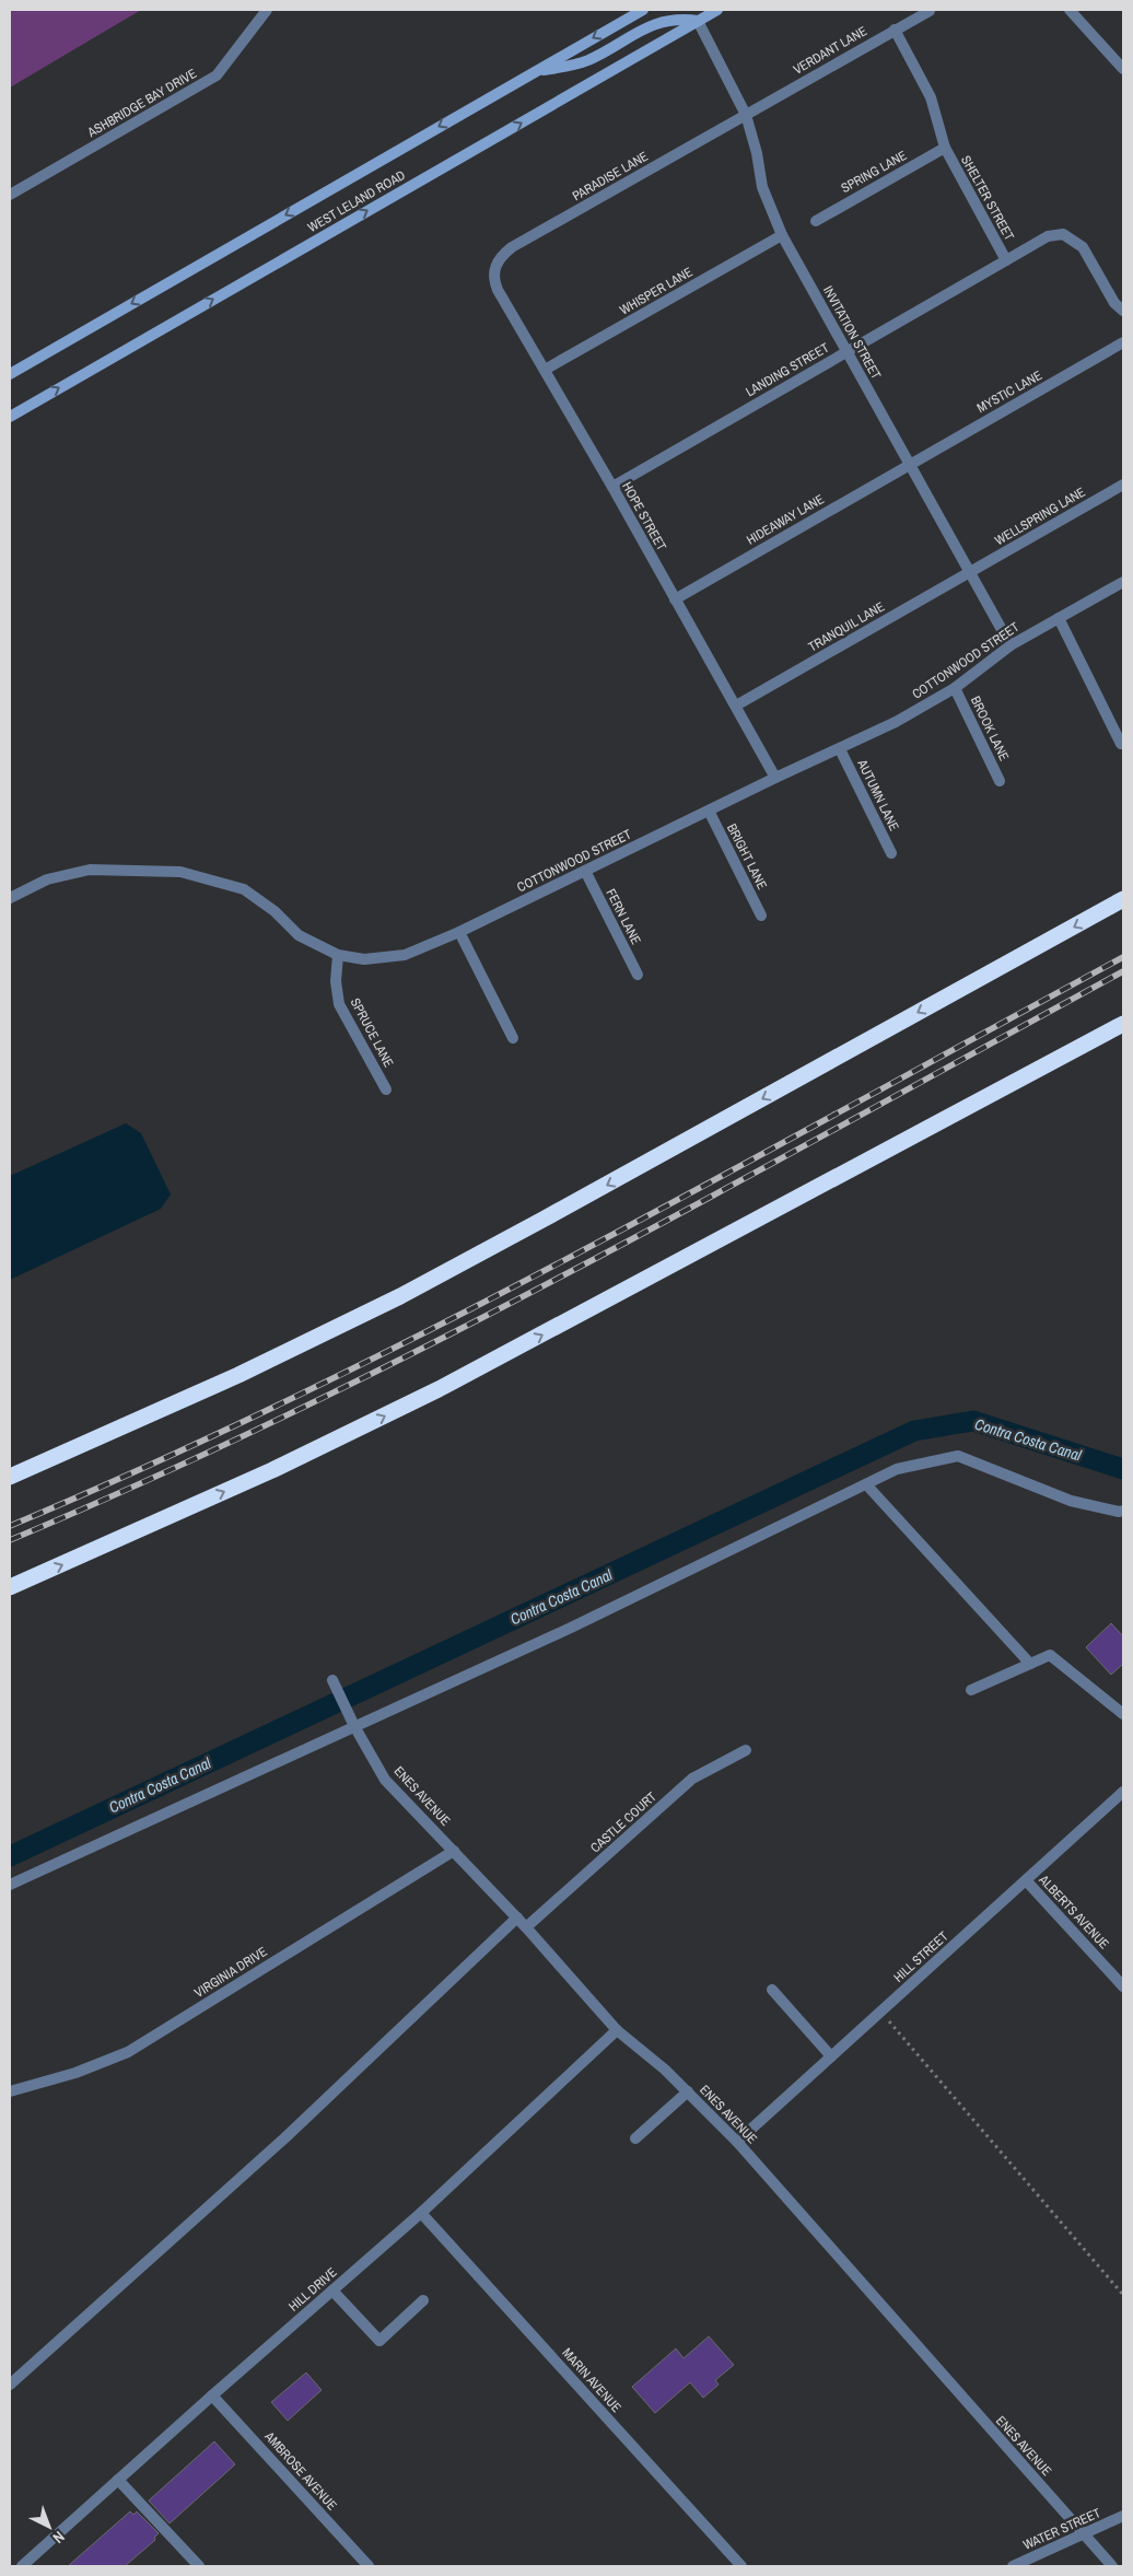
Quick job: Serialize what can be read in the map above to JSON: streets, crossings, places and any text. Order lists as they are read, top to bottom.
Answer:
{
  "streets": {
    "main road": ["WEST LELAND ROAD"],
    "street": [
      "VERDANT LANE",
      "ASHBRIDGE BAY DRIVE",
      "SPRING LANE",
      "PARADISE LANE",
      "SHELTER STREET",
      "WHISPER LANE",
      "INVITATION STREET",
      "LANDING STREET",
      "MYSTIC LANE",
      "HOPE STREET",
      "WELLSPRING LANE",
      "HIDEAWAY LANE",
      "TRANQUIL LANE",
      "COTTONWOOD STREET",
      "BROOK LANE",
      "AUTUMN LANE",
      "BRIGHT LANE",
      "FERN LANE",
      "SPRUCE LANE",
      "ENES AVENUE",
      "CASTLE COURT",
      "ALBERTS AVENUE",
      "HILL STREET",
      "VIRGINIA DRIVE",
      "HILL DRIVE",
      "MARIN AVENUE",
      "AMBROSE AVENUE",
      "WATER STREET"
    ]
  },
  "crossings": [
    ["VERDANT LANE", "PARADISE LANE"],
    ["VERDANT LANE", "SHELTER STREET"],
    ["VERDANT LANE", "INVITATION STREET"],
    ["SPRING LANE", "SHELTER STREET"],
    ["PARADISE LANE", "INVITATION STREET"],
    ["PARADISE LANE", "HOPE STREET"],
    ["SHELTER STREET", "LANDING STREET"],
    ["WEST LELAND ROAD", "INVITATION STREET"],
    ["WHISPER LANE", "INVITATION STREET"],
    ["WHISPER LANE", "HOPE STREET"],
    ["INVITATION STREET", "LANDING STREET"],
    ["INVITATION STREET", "MYSTIC LANE"],
    ["INVITATION STREET", "WELLSPRING LANE"],
    ["INVITATION STREET", "HIDEAWAY LANE"],
    ["INVITATION STREET", "TRANQUIL LANE"],
    ["INVITATION STREET", "COTTONWOOD STREET"],
    ["LANDING STREET", "HOPE STREET"],
    ["MYSTIC LANE", "HIDEAWAY LANE"],
    ["HOPE STREET", "HIDEAWAY LANE"],
    ["HOPE STREET", "TRANQUIL LANE"],
    ["HOPE STREET", "COTTONWOOD STREET"],
    ["WELLSPRING LANE", "TRANQUIL LANE"],
    ["COTTONWOOD STREET", "BROOK LANE"],
    ["COTTONWOOD STREET", "AUTUMN LANE"],
    ["COTTONWOOD STREET", "BRIGHT LANE"],
    ["COTTONWOOD STREET", "FERN LANE"],
    ["COTTONWOOD STREET", "SPRUCE LANE"],
    ["ENES AVENUE", "CASTLE COURT"],
    ["ENES AVENUE", "HILL STREET"],
    ["ENES AVENUE", "VIRGINIA DRIVE"],
    ["ENES AVENUE", "HILL DRIVE"],
    ["ENES AVENUE", "WATER STREET"],
    ["ALBERTS AVENUE", "HILL STREET"],
    ["HILL DRIVE", "MARIN AVENUE"],
    ["HILL DRIVE", "AMBROSE AVENUE"]
  ],
  "water": ["Contra Costa Canal"],
  "north": "bottom right"
}
